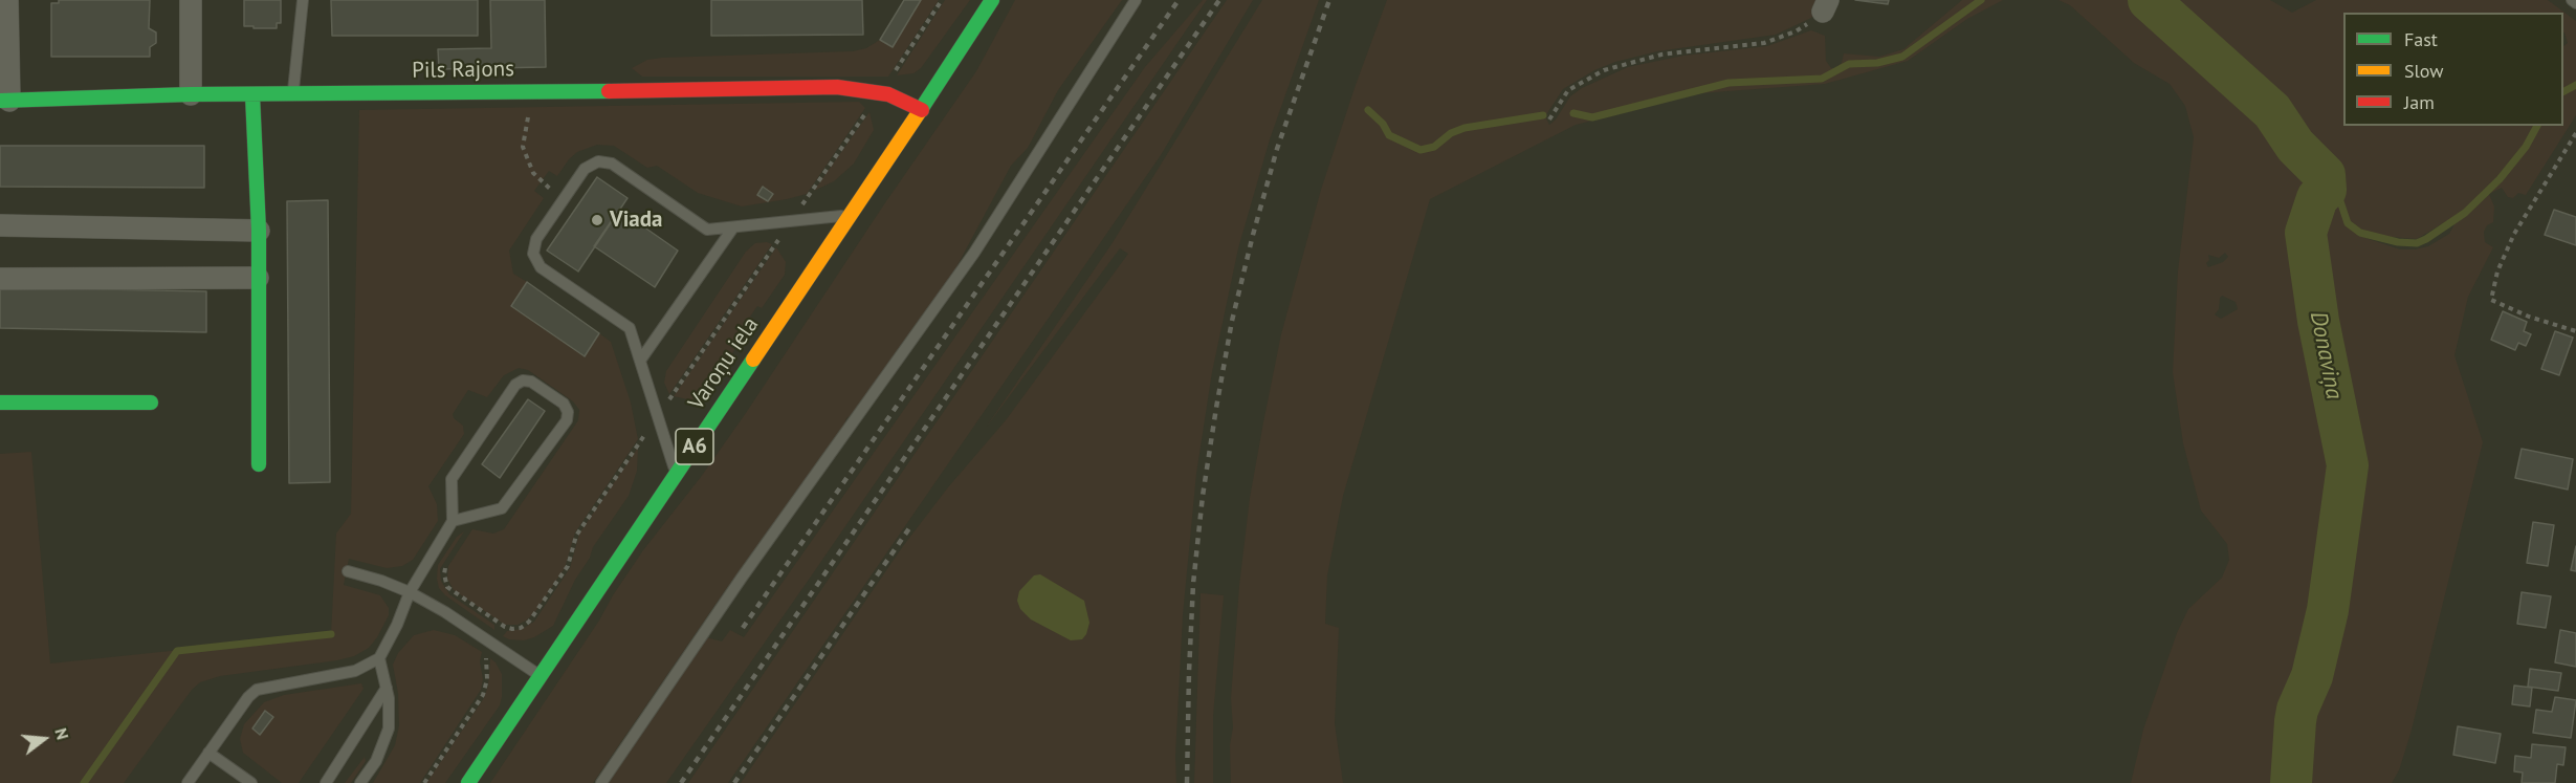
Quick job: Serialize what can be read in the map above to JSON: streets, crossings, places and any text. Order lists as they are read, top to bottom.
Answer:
{
  "streets": {
    "main road": ["Pils Rajons", "Varoņu iela", "A6"]
  },
  "crossings": [
    ["Pils Rajons", "Varoņu iela"]
  ],
  "water": ["Donaviņa"],
  "places": ["Viada"],
  "legend": ["Fast", "Slow", "Jam"],
  "north": "right"
}
